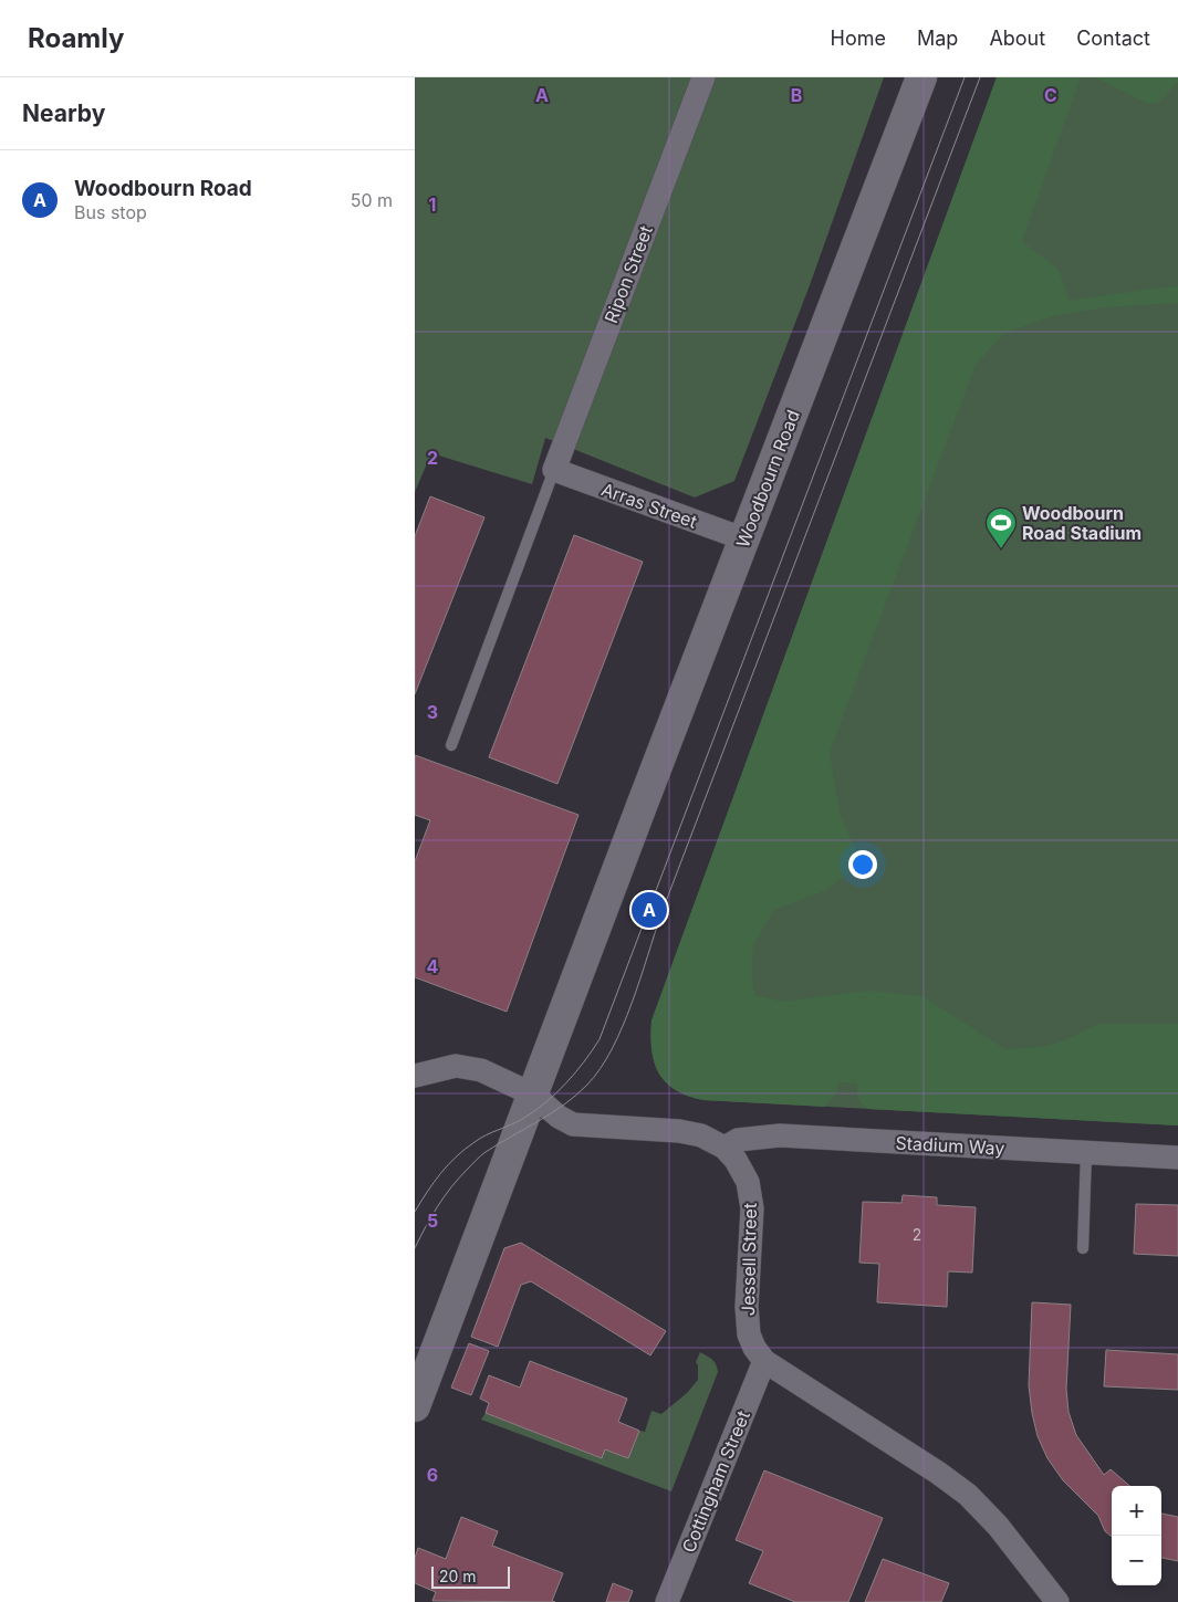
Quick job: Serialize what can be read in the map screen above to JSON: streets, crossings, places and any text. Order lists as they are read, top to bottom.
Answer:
{
  "streets": {
    "street": [
      "Ripon Street",
      "Woodbourn Road",
      "Arras Street",
      "Stadium Way",
      "Jessell Street",
      "Cottingham Street"
    ]
  },
  "crossings": [
    ["Ripon Street", "Arras Street"],
    ["Woodbourn Road", "Arras Street"],
    ["Woodbourn Road", "Jessell Street"],
    ["Stadium Way", "Jessell Street"],
    ["Jessell Street", "Cottingham Street"]
  ],
  "places": {
    "sports": ["Woodbourn Road Stadium"]
  },
  "house_numbers": ["2"],
  "scale_bar": "20 m",
  "page": {
    "header": "Roamly",
    "nav": [
      "Home",
      "Map",
      "About",
      "Contact"
    ],
    "heading": "Nearby",
    "list": [
      {
        "mark": "A",
        "name": "Woodbourn Road",
        "note": "Bus stop",
        "value": "50 m"
      }
    ],
    "pins": "A",
    "map_buttons": ["+", "−"],
    "scale": "20 m"
  },
  "grid": {
    "columns": ["A", "B", "C"],
    "rows": [
      "1",
      "2",
      "3",
      "4",
      "5",
      "6"
    ]
  }
}
